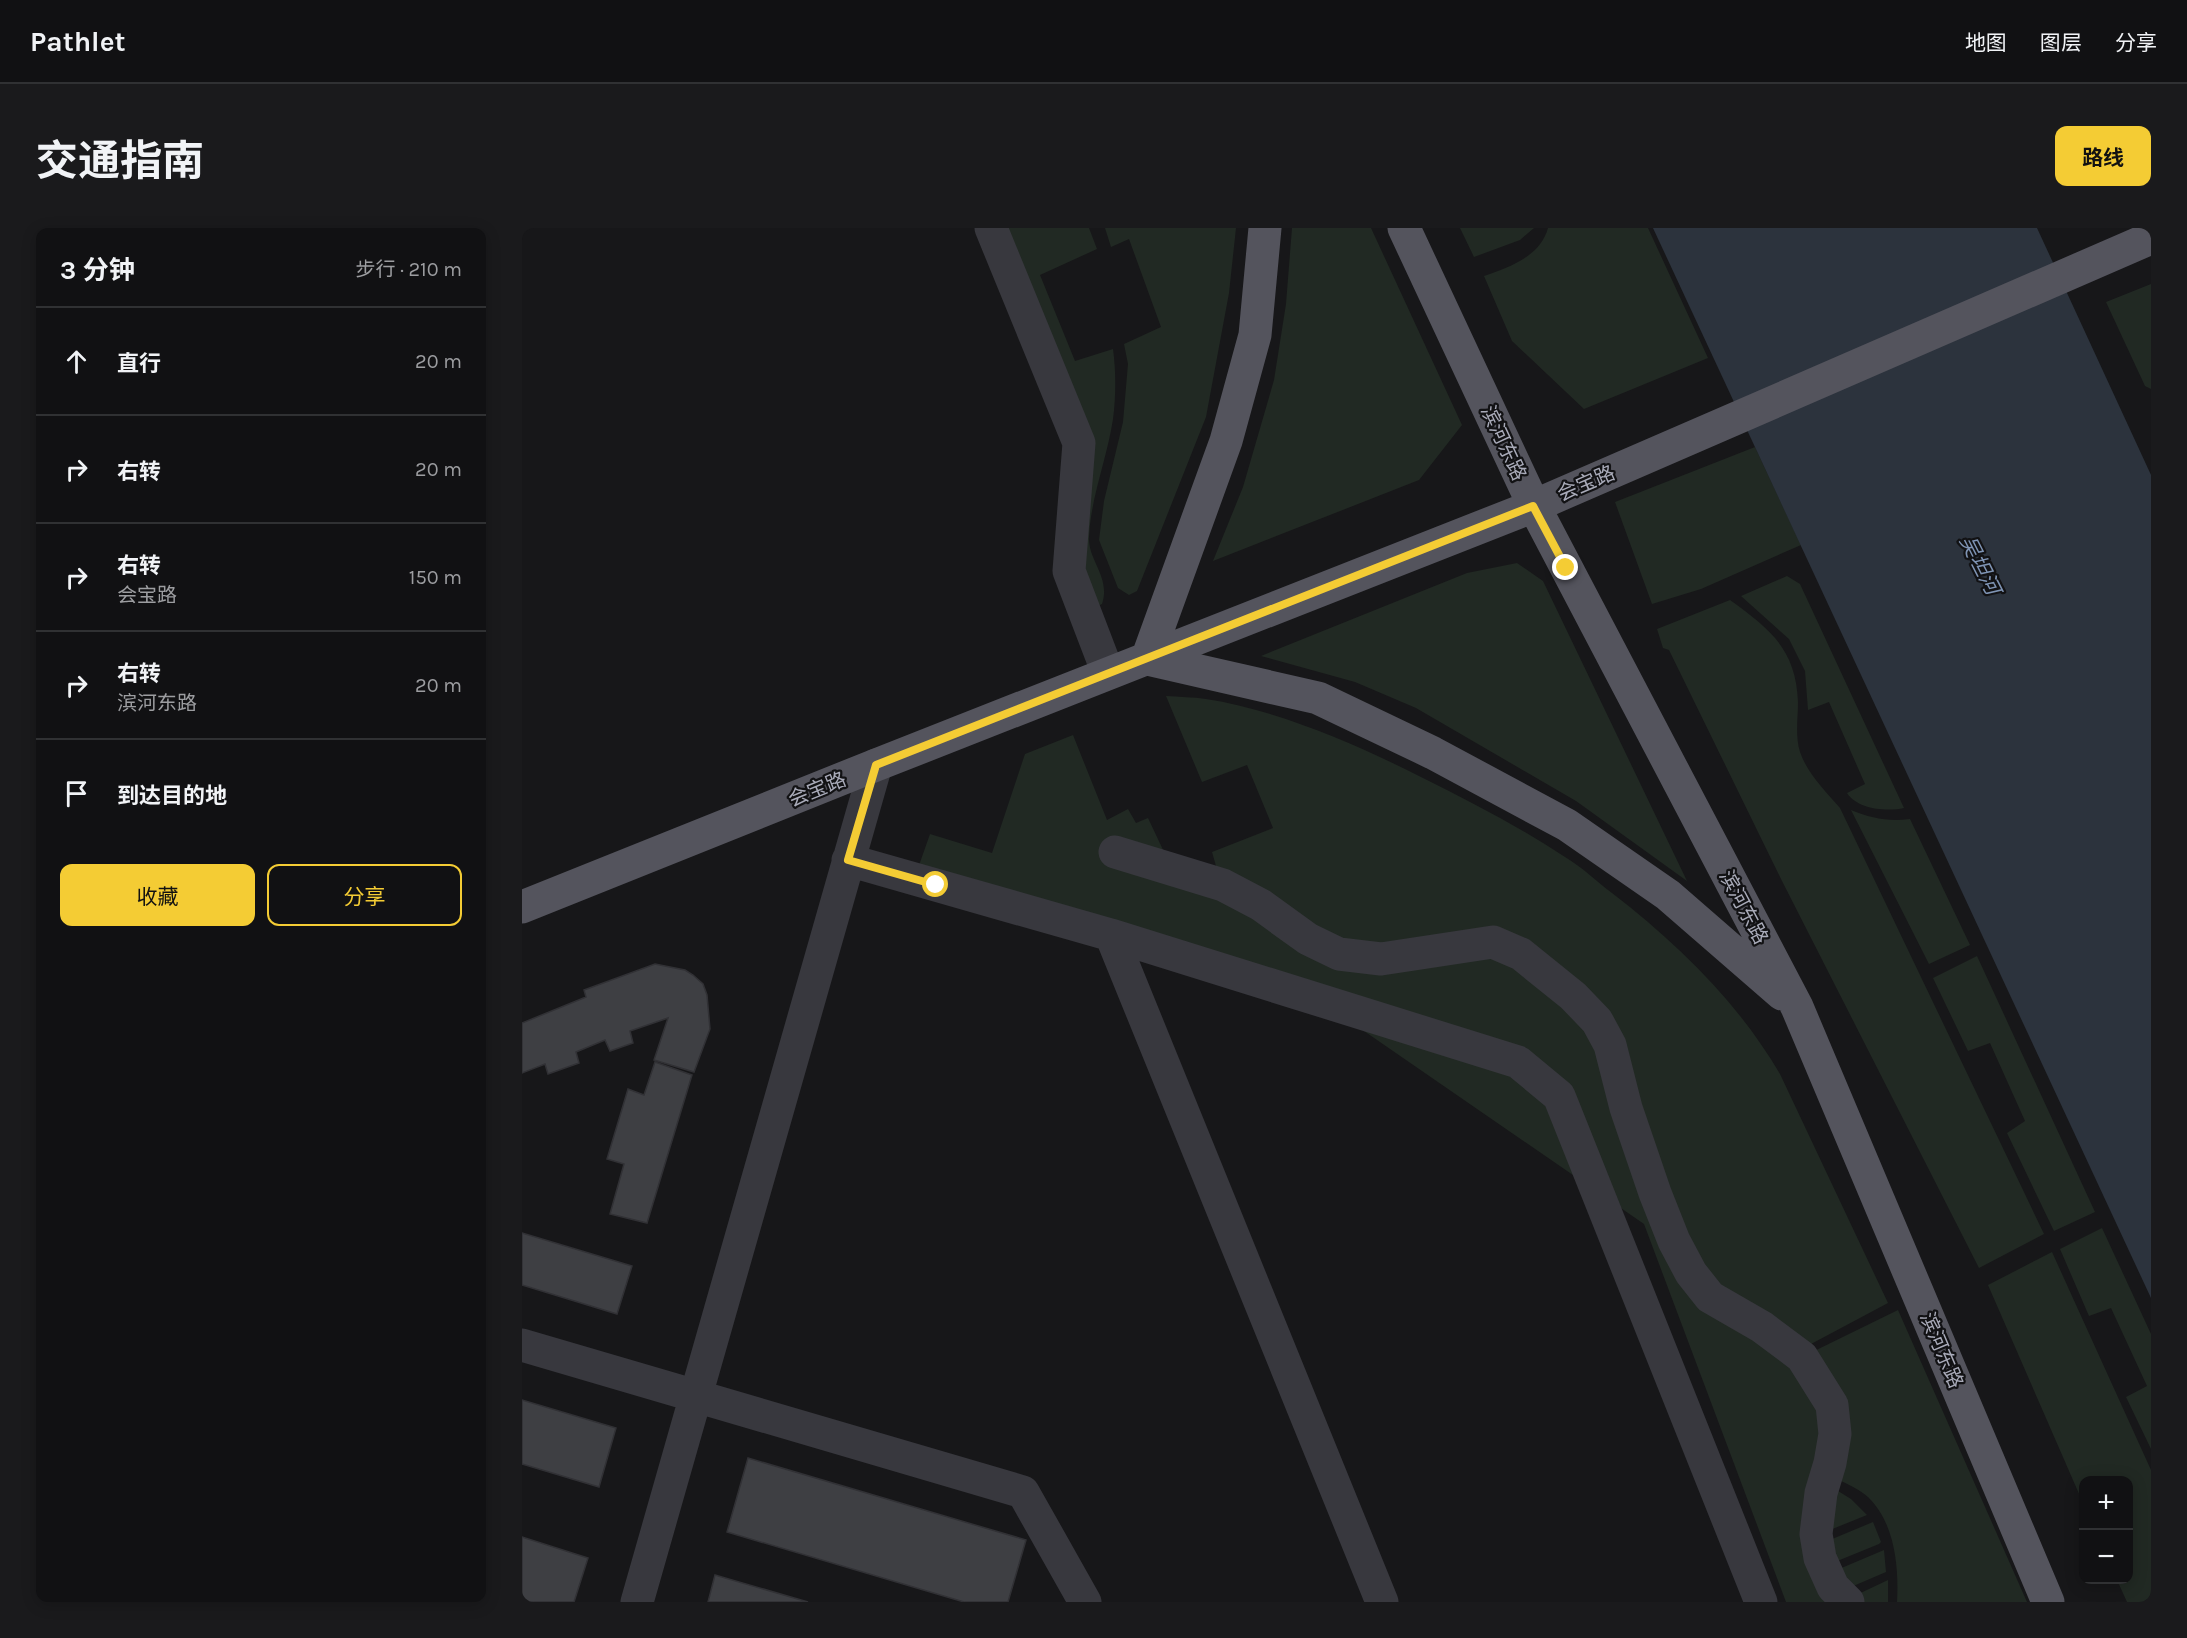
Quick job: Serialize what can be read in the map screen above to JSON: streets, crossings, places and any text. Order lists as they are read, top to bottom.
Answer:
{
  "streets": {
    "main road": ["滨河东路", "会宝路"]
  },
  "crossings": [
    ["滨河东路", "会宝路"]
  ],
  "water": ["吴坦河"],
  "page": {
    "header": "Pathlet",
    "nav": ["地图", "图层", "分享"],
    "title": "交通指南",
    "buttons": [
      "路线",
      ["收藏", "分享"]
    ],
    "heading": ["3 分钟", "步行 · 210 m"],
    "list": [
      ["直行", "20 m"],
      ["右转", "20 m"],
      ["右转", "会宝路", "150 m"],
      ["右转", "滨河东路", "20 m"],
      "到达目的地"
    ],
    "map_buttons": ["+", "−"]
  }
}
